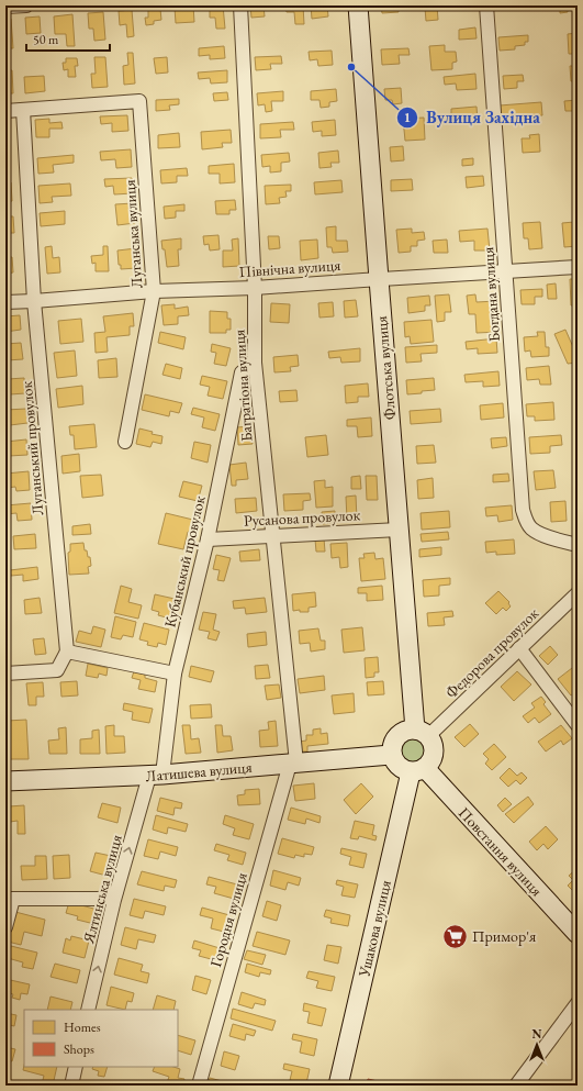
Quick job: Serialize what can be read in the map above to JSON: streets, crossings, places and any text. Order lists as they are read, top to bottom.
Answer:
{
  "streets": {
    "street": [
      "Луганська вулиця",
      "Північна вулиця",
      "Богдана вулиця",
      "Флотська вулиця",
      "Багратіона вулиця",
      "Луганський провулок",
      "Русанова провулок",
      "Кубанський провулок",
      "Федорова провулок",
      "Латишева вулиця",
      "Повстання вулиця",
      "Ялтинська вулиця",
      "Городня вулиця",
      "Ушакова вулиця"
    ]
  },
  "crossings": [
    ["Луганська вулиця", "Північна вулиця"],
    ["Луганська вулиця", "Луганський провулок"],
    ["Північна вулиця", "Богдана вулиця"],
    ["Північна вулиця", "Флотська вулиця"],
    ["Північна вулиця", "Багратіона вулиця"],
    ["Північна вулиця", "Луганський провулок"],
    ["Флотська вулиця", "Русанова провулок"],
    ["Флотська вулиця", "Федорова провулок"],
    ["Флотська вулиця", "Латишева вулиця"],
    ["Флотська вулиця", "Повстання вулиця"],
    ["Флотська вулиця", "Ушакова вулиця"],
    ["Багратіона вулиця", "Русанова провулок"],
    ["Багратіона вулиця", "Кубанський провулок"],
    ["Багратіона вулиця", "Латишева вулиця"],
    ["Багратіона вулиця", "Городня вулиця"],
    ["Русанова провулок", "Кубанський провулок"],
    ["Кубанський провулок", "Латишева вулиця"],
    ["Кубанський провулок", "Ялтинська вулиця"],
    ["Федорова провулок", "Латишева вулиця"],
    ["Федорова провулок", "Повстання вулиця"],
    ["Федорова провулок", "Ушакова вулиця"],
    ["Латишева вулиця", "Повстання вулиця"],
    ["Латишева вулиця", "Ялтинська вулиця"],
    ["Латишева вулиця", "Городня вулиця"],
    ["Латишева вулиця", "Ушакова вулиця"],
    ["Повстання вулиця", "Ушакова вулиця"]
  ],
  "one_way": ["Ялтинська вулиця"],
  "places": {
    "other": ["Вулиця Західна"],
    "supermarket": ["Примор'я"]
  },
  "legend": ["Homes", "Shops"],
  "scale_bar": "50 m",
  "north": "top"
}
